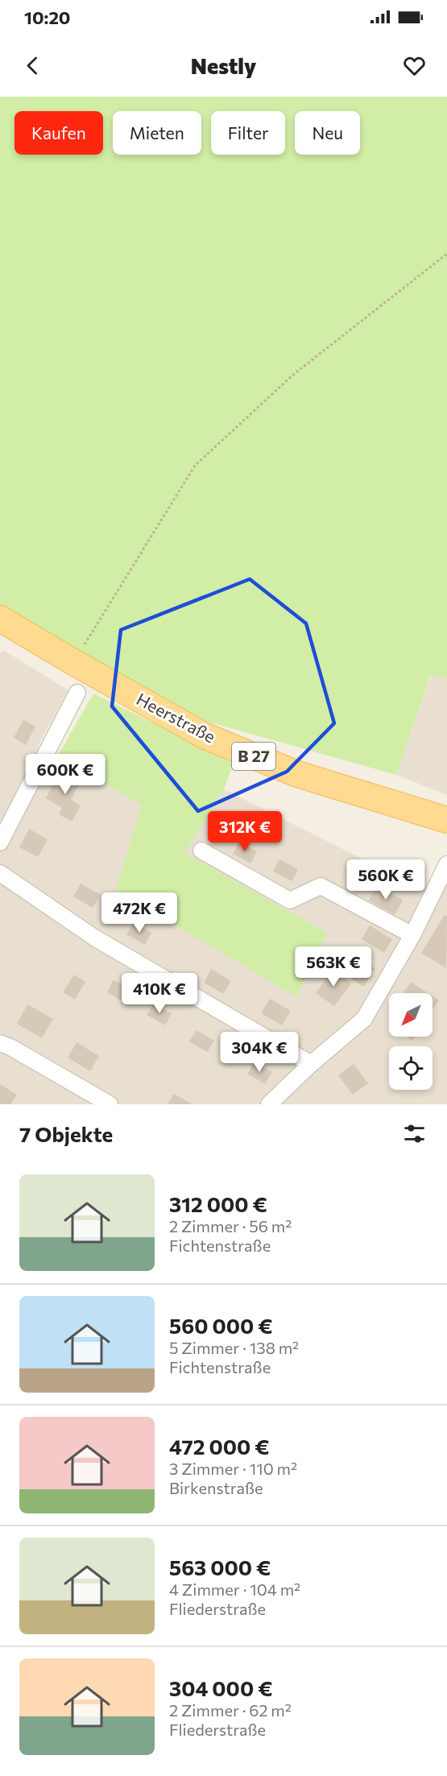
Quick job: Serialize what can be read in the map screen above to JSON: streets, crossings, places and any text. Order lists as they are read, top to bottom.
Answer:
{
  "streets": {
    "main road": ["Heerstraße", "B 27"]
  },
  "crossings": [
    ["Heerstraße", "B 27"]
  ],
  "north": "bottom left",
  "page": {
    "status": "10:20",
    "header": "Nestly",
    "chip": [
      "Kaufen",
      "Mieten",
      "Filter",
      "Neu"
    ],
    "price": [
      "600K €",
      "312K €",
      "560K €",
      "472K €",
      "563K €",
      "410K €",
      "304K €"
    ],
    "heading": "7 Objekte",
    "list": [
      {
        "name": "312 000 €",
        "note": "2 Zimmer · 56 m² · Fichtenstraße"
      },
      {
        "name": "560 000 €",
        "note": "5 Zimmer · 138 m² · Fichtenstraße"
      },
      {
        "name": "472 000 €",
        "note": "3 Zimmer · 110 m² · Birkenstraße"
      },
      {
        "name": "563 000 €",
        "note": "4 Zimmer · 104 m² · Fliederstraße"
      },
      {
        "name": "304 000 €",
        "note": "2 Zimmer · 62 m² · Fliederstraße"
      }
    ]
  }
}
